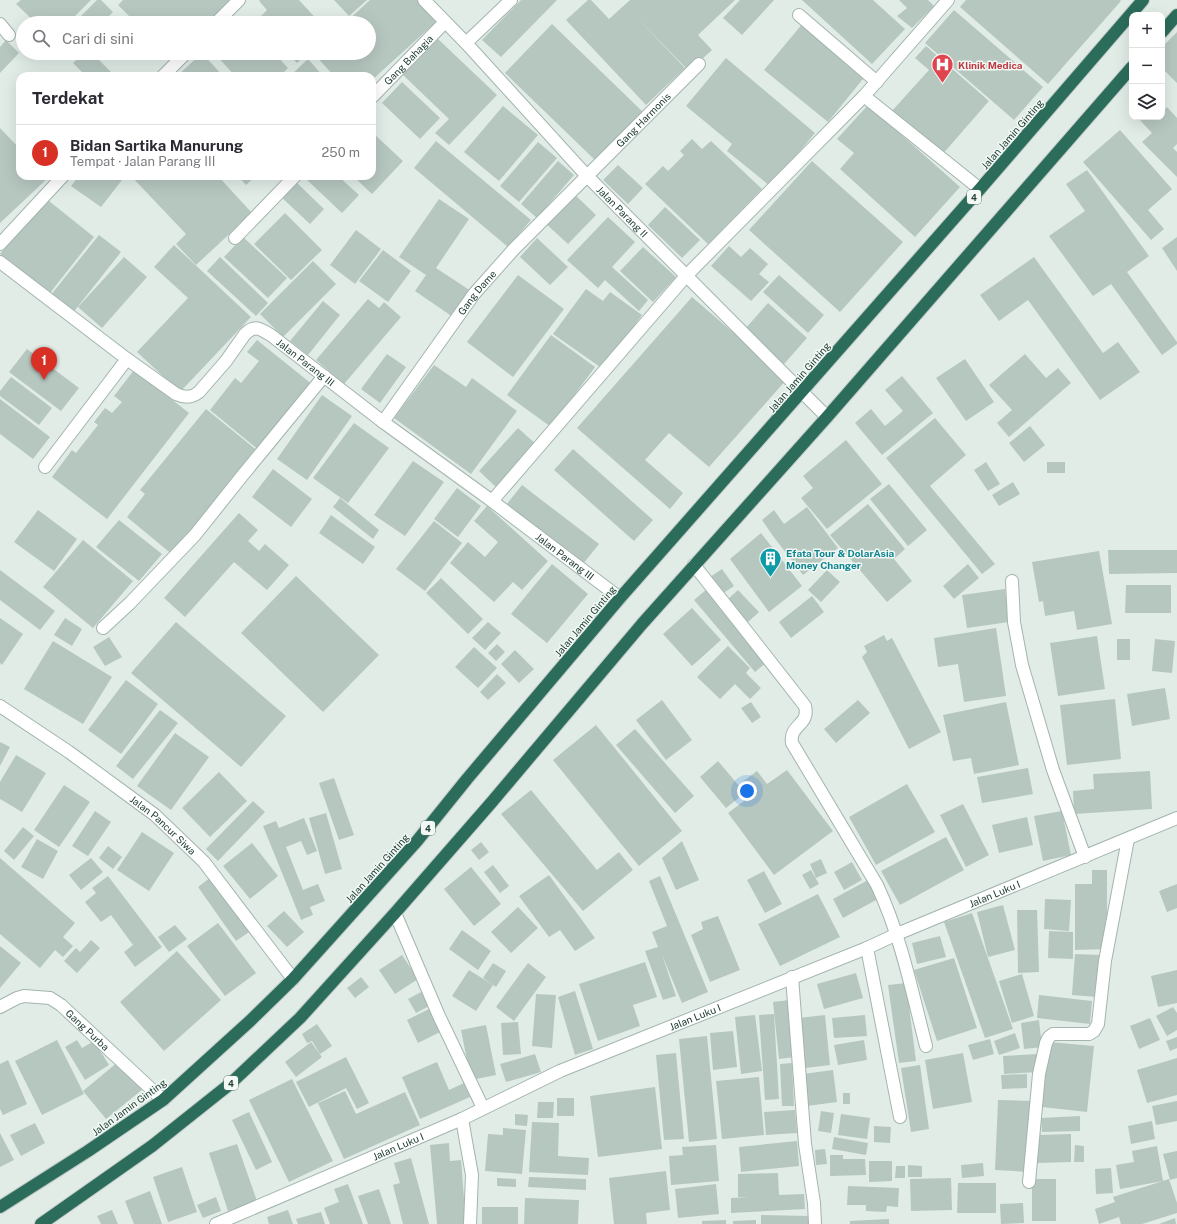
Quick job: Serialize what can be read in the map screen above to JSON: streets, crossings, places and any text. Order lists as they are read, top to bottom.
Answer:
{
  "streets": {
    "highway": ["Jalan Jamin Ginting", "4"],
    "street": [
      "Gang Bahagia",
      "Gang Harmonis",
      "Jalan Parang II",
      "Gang Dame",
      "Jalan Parang III",
      "Jalan Pancur Siwa",
      "Jalan Luku I",
      "Gang Purba"
    ]
  },
  "crossings": [
    ["Gang Bahagia", "Jalan Parang II"],
    ["Gang Harmonis", "Jalan Parang II"],
    ["Gang Harmonis", "Gang Dame"],
    ["Jalan Jamin Ginting", "Jalan Parang II"],
    ["Jalan Jamin Ginting", "Jalan Parang III"],
    ["Jalan Jamin Ginting", "Jalan Pancur Siwa"],
    ["Jalan Jamin Ginting", "Gang Purba"],
    ["4", "Jalan Parang II"],
    ["Jalan Parang II", "Gang Dame"],
    ["Gang Dame", "Jalan Parang III"]
  ],
  "places": {
    "hospital": ["Klinik Medica"],
    "building": ["Efata Tour & DolarAsia Money Changer"]
  },
  "page": {
    "map_buttons": ["+", "−"],
    "search": "Cari di sini",
    "heading": "Terdekat",
    "list": [
      {
        "mark": "1",
        "name": "Bidan Sartika Manurung",
        "note": "Tempat · Jalan Parang III",
        "value": "250 m"
      }
    ],
    "pins": "1"
  }
}
